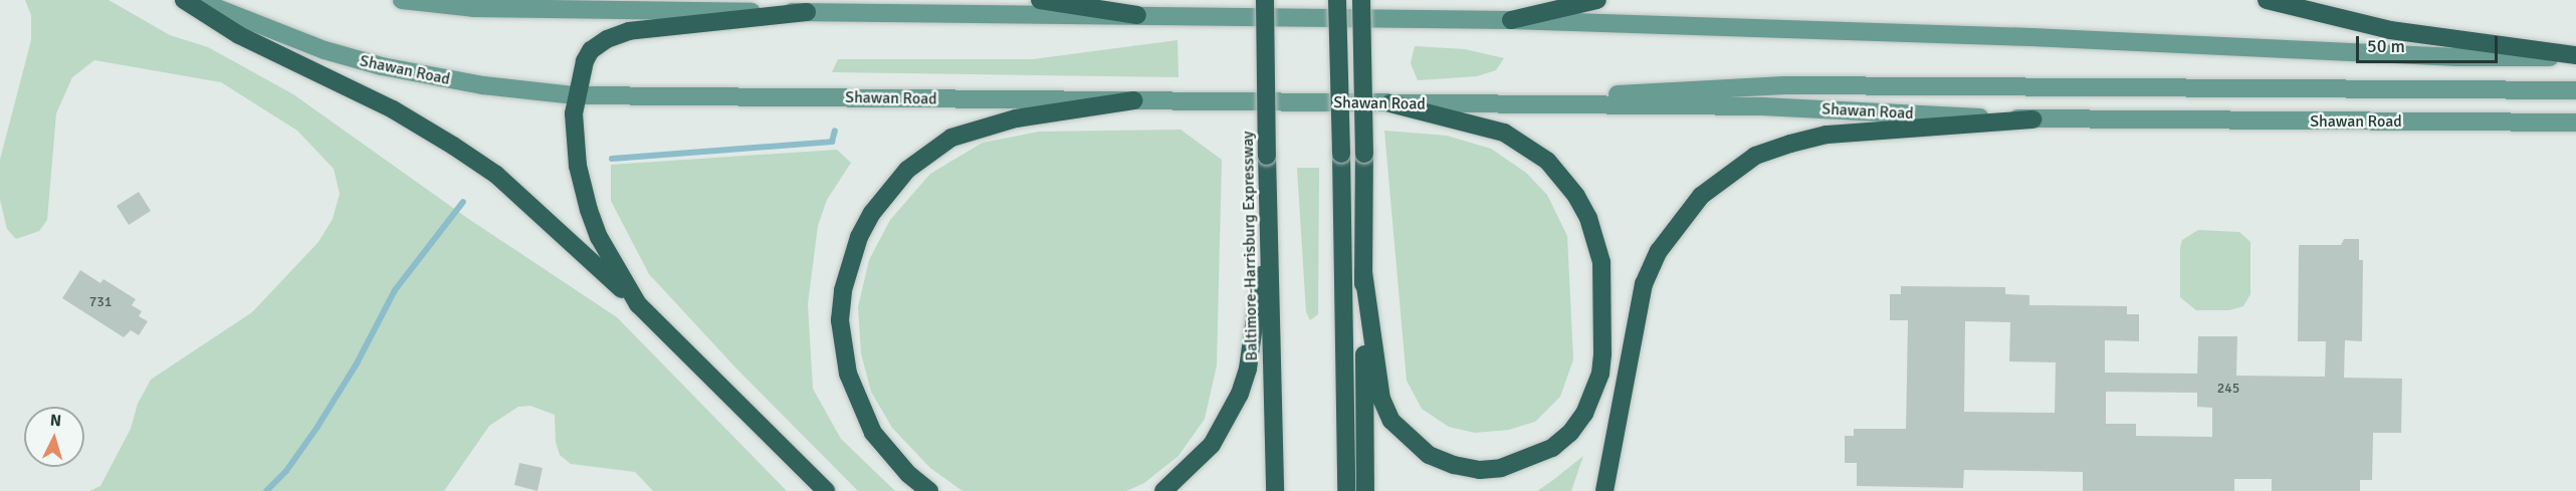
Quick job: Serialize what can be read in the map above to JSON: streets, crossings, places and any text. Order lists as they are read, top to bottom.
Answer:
{
  "streets": {
    "highway": ["Baltimore-Harrisburg Expressway"],
    "main road": ["Shawan Road"]
  },
  "house_numbers": ["731", "245"],
  "scale_bar": "50 m",
  "north": "top"
}
